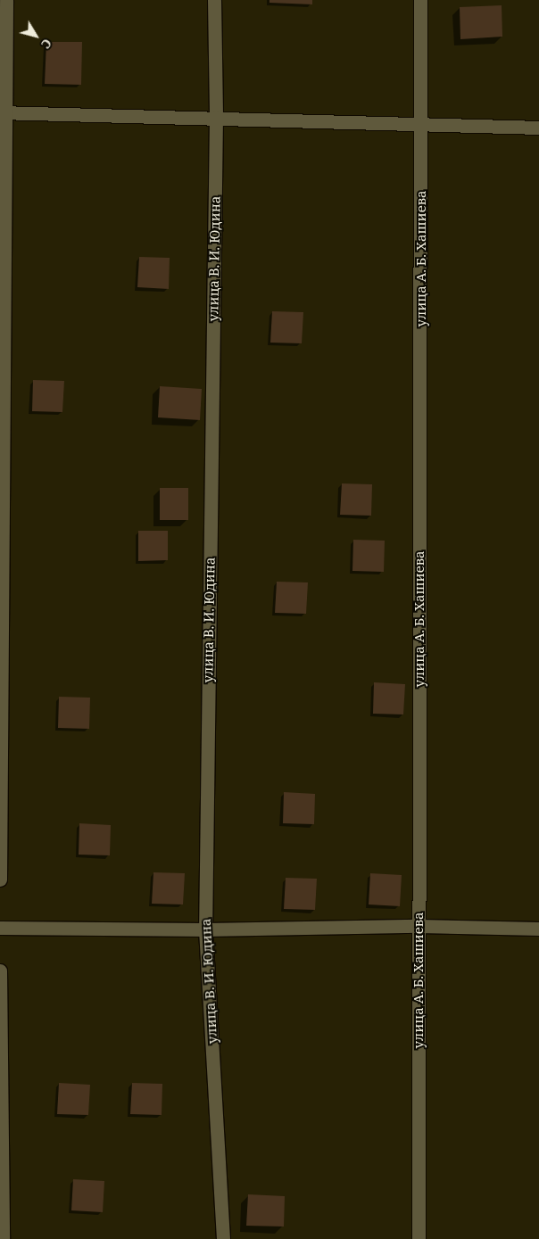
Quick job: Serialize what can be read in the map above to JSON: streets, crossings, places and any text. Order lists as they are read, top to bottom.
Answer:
{
  "streets": {
    "street": ["улица В. И. Юдина", "улица А. Б. Хашиева"]
  },
  "north": "bottom right"
}
